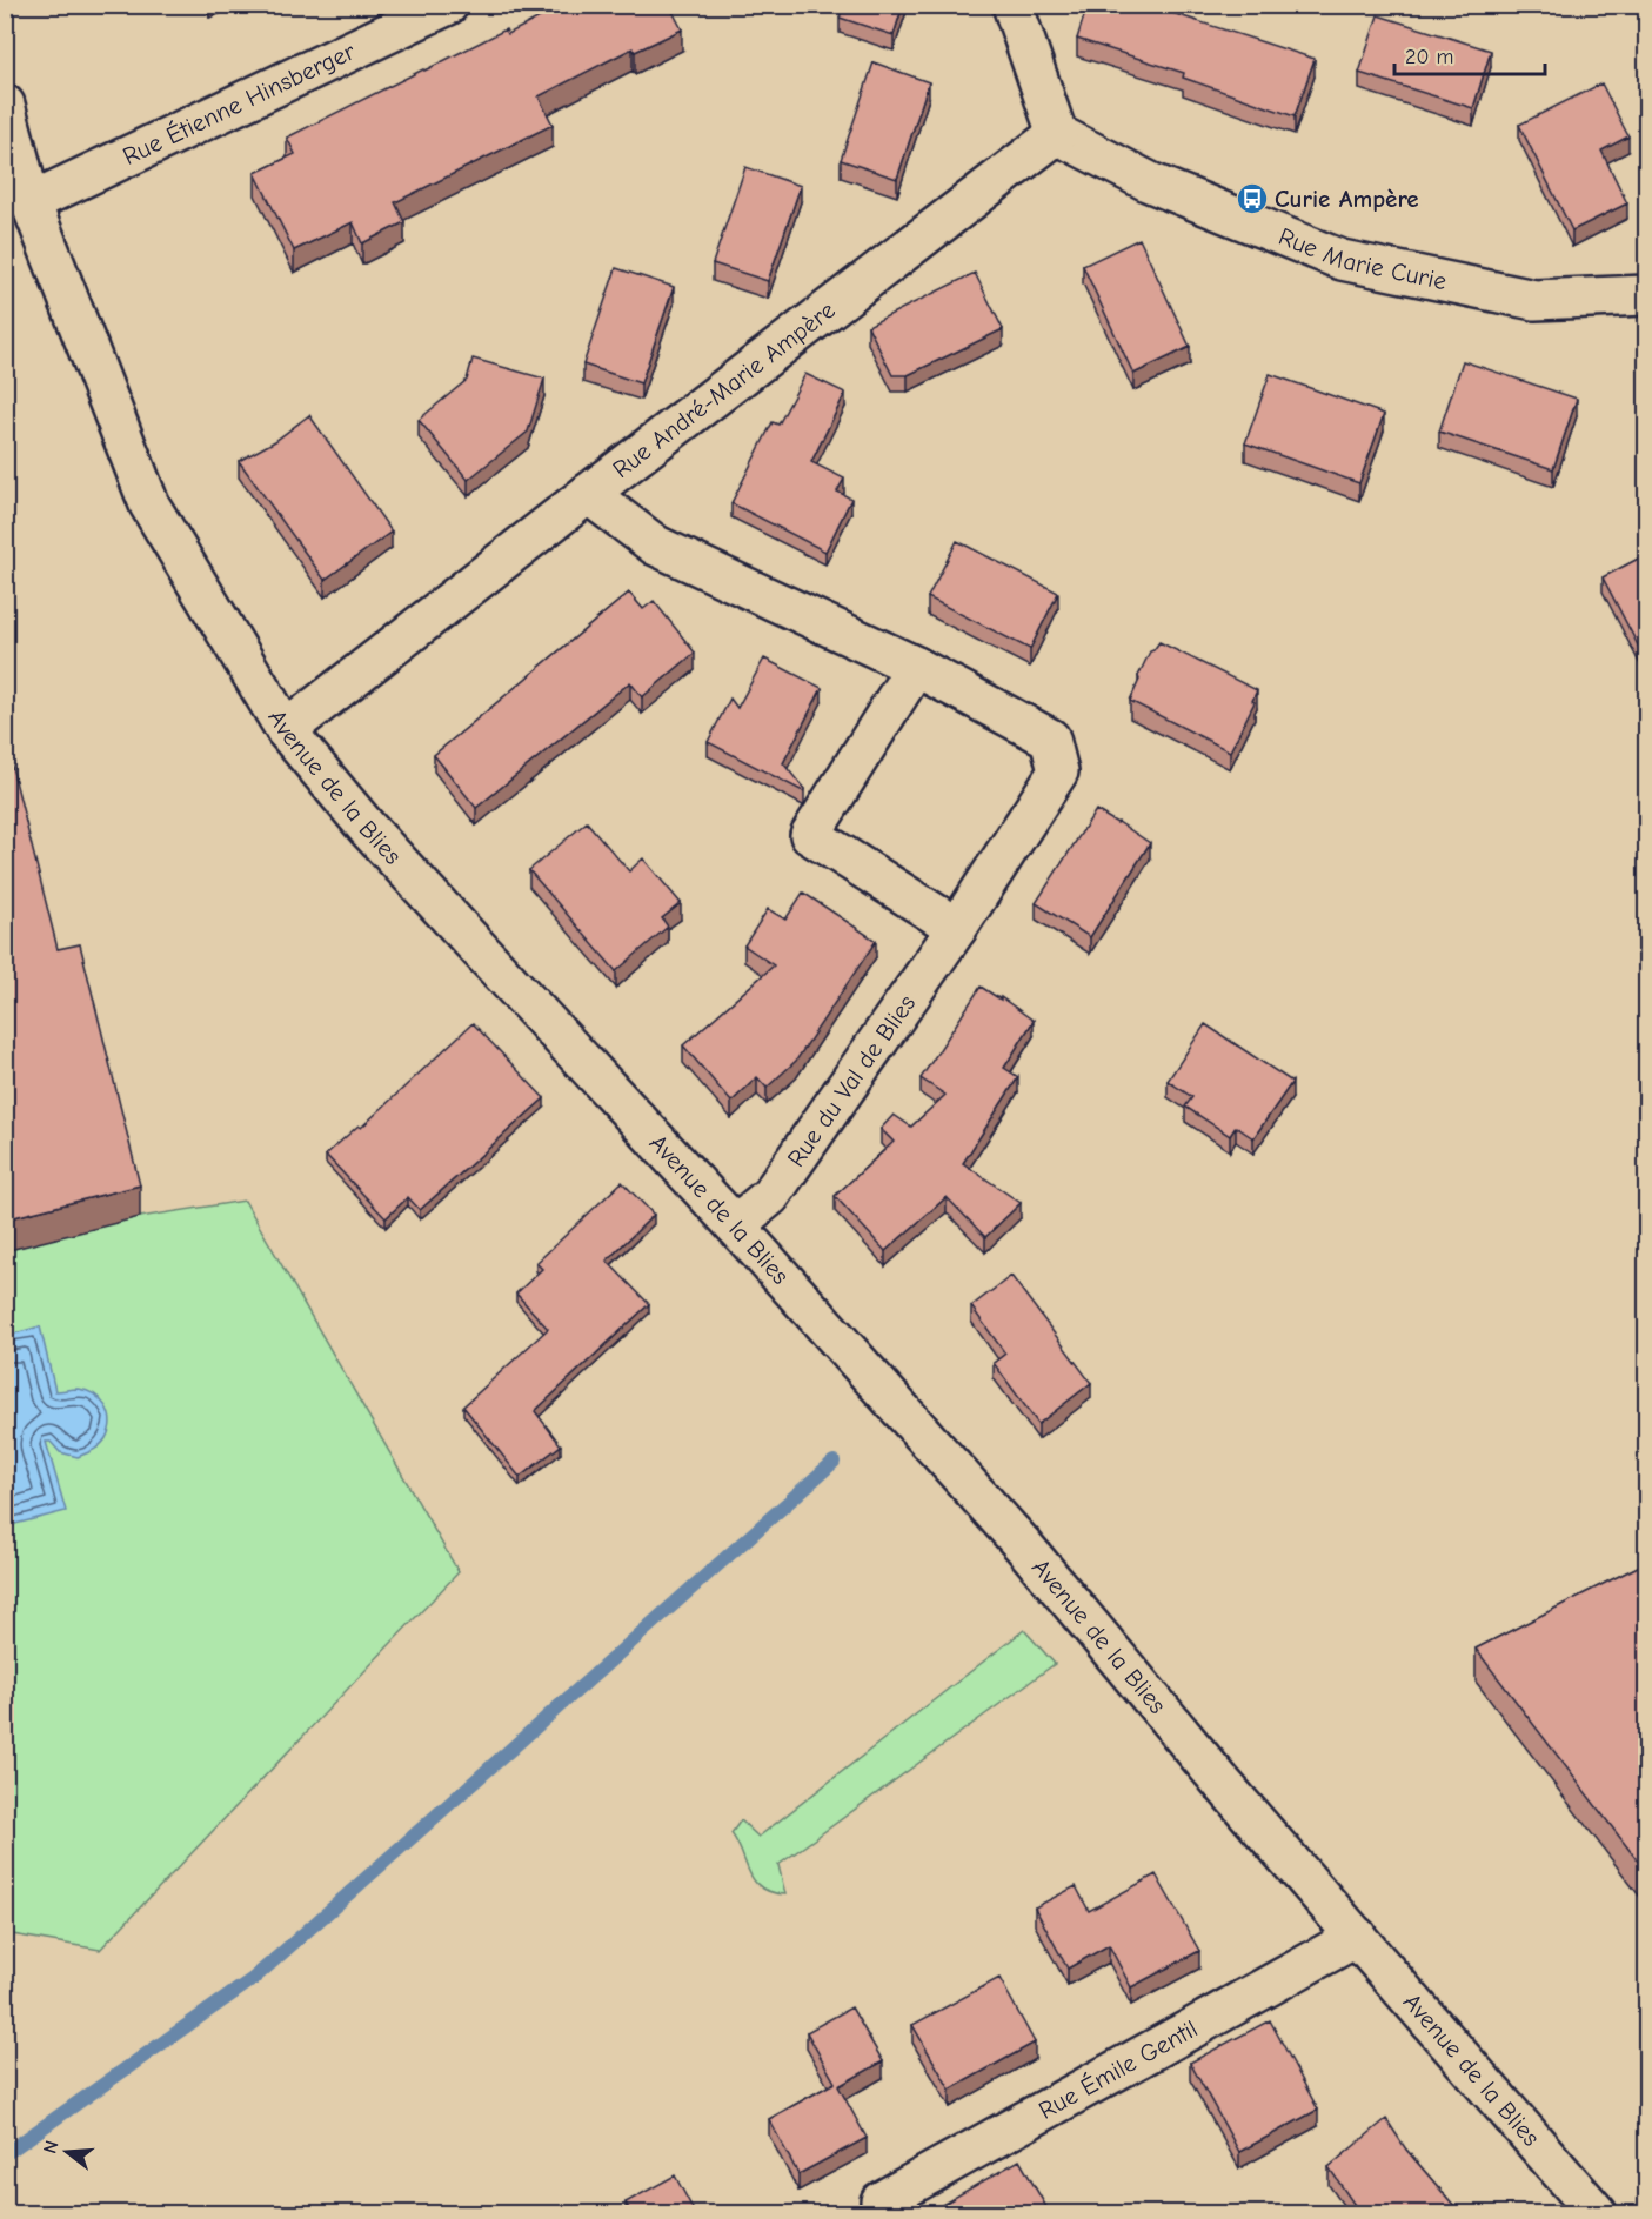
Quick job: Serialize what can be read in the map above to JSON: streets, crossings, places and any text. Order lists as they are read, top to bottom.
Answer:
{
  "streets": {
    "street": [
      "Rue Étienne Hinsberger",
      "Rue Marie Curie",
      "Rue André-Marie Ampère",
      "Avenue de la Blies",
      "Rue du Val de Blies",
      "Rue Émile Gentil"
    ]
  },
  "crossings": [
    ["Rue Étienne Hinsberger", "Avenue de la Blies"],
    ["Rue Marie Curie", "Rue André-Marie Ampère"],
    ["Rue André-Marie Ampère", "Avenue de la Blies"],
    ["Rue André-Marie Ampère", "Rue du Val de Blies"],
    ["Avenue de la Blies", "Rue du Val de Blies"],
    ["Avenue de la Blies", "Rue Émile Gentil"]
  ],
  "places": {
    "bus stop": ["Curie Ampère"]
  },
  "scale_bar": "20 m",
  "north": "left"
}
